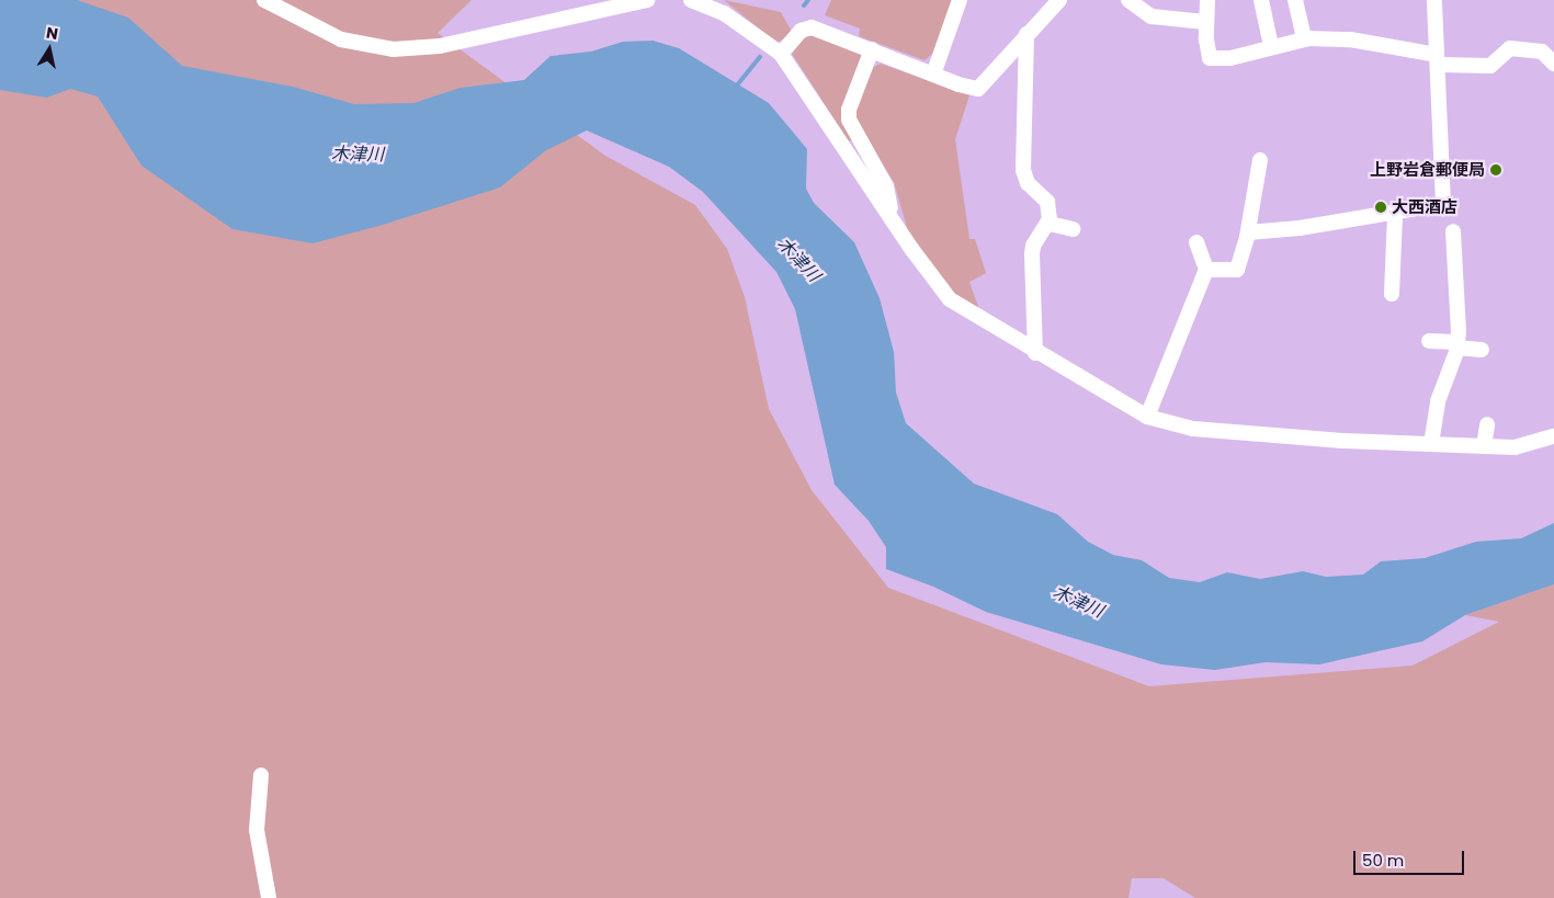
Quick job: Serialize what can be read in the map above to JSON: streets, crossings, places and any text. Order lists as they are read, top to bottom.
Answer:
{
  "water": ["木津川"],
  "places": ["上野岩倉郵便局", "大西酒店"],
  "scale_bar": "50 m",
  "north": "top"
}
